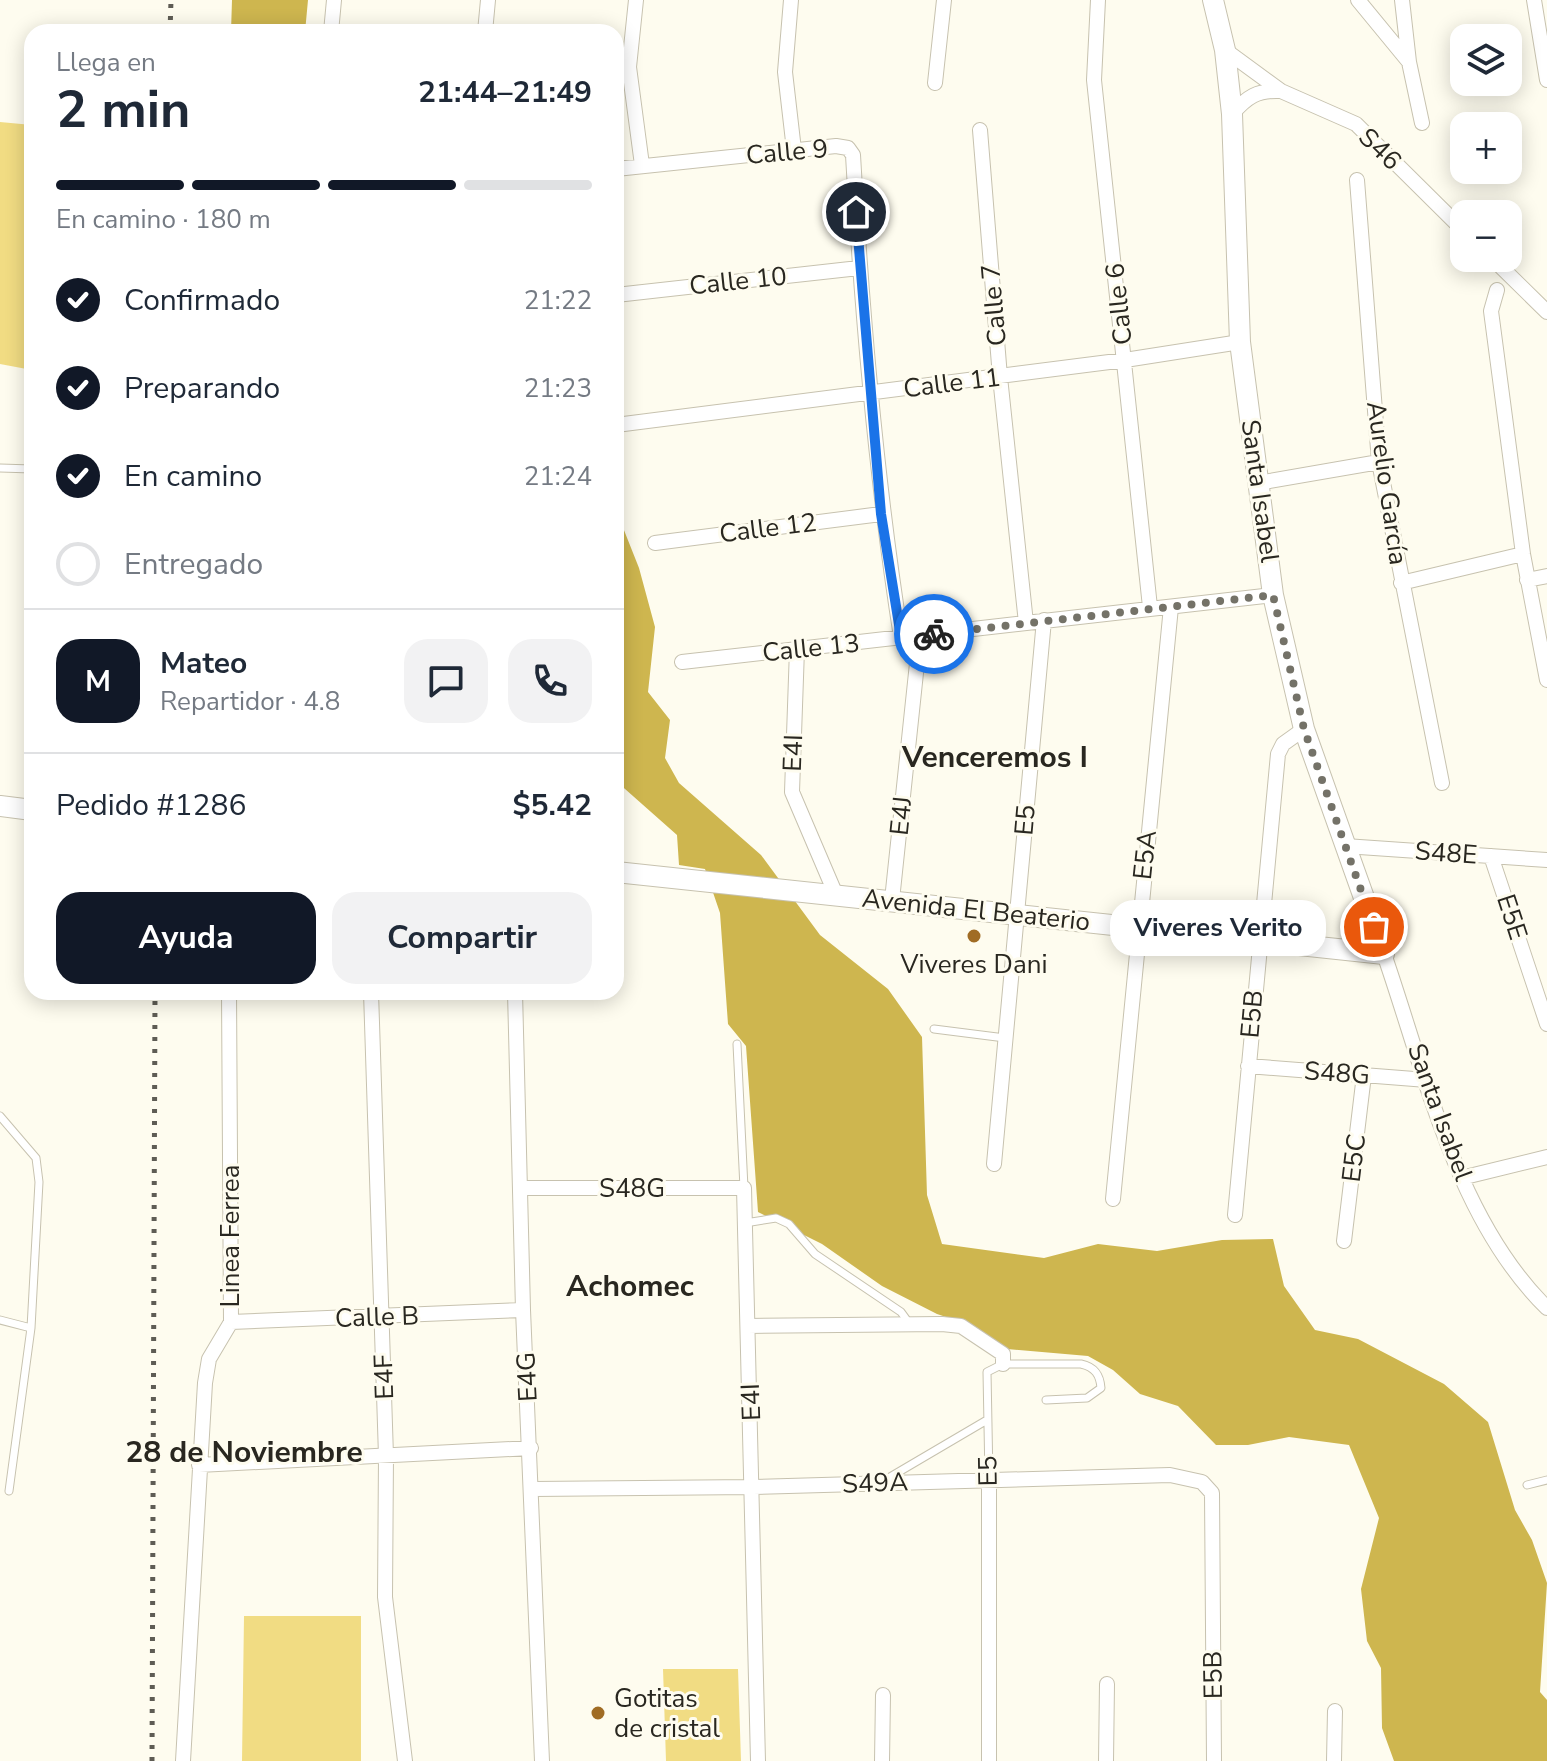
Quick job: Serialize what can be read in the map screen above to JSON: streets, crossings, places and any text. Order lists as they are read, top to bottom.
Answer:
{
  "streets": {
    "street": [
      "S46",
      "Calle 9",
      "Calle 10",
      "Calle 6",
      "Calle 7",
      "Calle 11",
      "Aurelio García",
      "Santa Isabel",
      "Calle 12",
      "Calle 13",
      "E4I",
      "E4J",
      "E5",
      "S48E",
      "E5A",
      "Avenida El Beaterio",
      "E5E",
      "E5B",
      "S48G",
      "E5C",
      "Linea Ferrea",
      "Calle B",
      "E4F",
      "E4G",
      "S49A"
    ]
  },
  "crossings": [
    ["S46", "Santa Isabel"],
    ["Calle 9", "Calle 10"],
    ["Calle 9", "Calle 11"],
    ["Calle 9", "Calle 12"],
    ["Calle 9", "Calle 13"],
    ["Calle 6", "Calle 11"],
    ["Calle 6", "Calle 13"],
    ["Calle 7", "Calle 11"],
    ["Calle 7", "Calle 13"],
    ["Calle 11", "Santa Isabel"],
    ["Santa Isabel", "Calle 13"],
    ["Santa Isabel", "S48E"],
    ["Santa Isabel", "Avenida El Beaterio"],
    ["Santa Isabel", "E5B"],
    ["Santa Isabel", "S48G"],
    ["Calle 13", "E4I"],
    ["Calle 13", "E4J"],
    ["Calle 13", "E5"],
    ["Calle 13", "E5A"],
    ["E4I", "Avenida El Beaterio"],
    ["E4I", "S48G"],
    ["E4I", "S49A"],
    ["E4J", "Avenida El Beaterio"],
    ["E5", "Avenida El Beaterio"],
    ["E5", "S49A"],
    ["S48E", "E5E"],
    ["E5A", "Avenida El Beaterio"],
    ["Avenida El Beaterio", "E5B"],
    ["E5B", "S48G"],
    ["E5B", "S49A"],
    ["S48G", "E5C"],
    ["S48G", "E4G"],
    ["Linea Ferrea", "Calle B"],
    ["Calle B", "E4F"],
    ["Calle B", "E4G"],
    ["E4G", "S49A"]
  ],
  "districts": ["Venceremos I", "Achomec", "28 de Noviembre"],
  "places": ["Viveres Verito", "Viveres Dani", "Gotitas de cristal"],
  "page": {
    "map_buttons": ["+", "−"],
    "heading": ["2 min", "Llega en", "21:44–21:49"],
    "panel": [
      "Mateo",
      "Repartidor · 4.8",
      "Pedido #1286",
      "$5.42"
    ],
    "bar": "En camino · 180 m",
    "list": [
      ["Confirmado", "21:22"],
      ["Preparando", "21:23"],
      ["En camino", "21:24"],
      "Entregado"
    ],
    "round": "M",
    "buttons": ["Ayuda", "Compartir"],
    "bubble": "Viveres Verito"
  }
}
